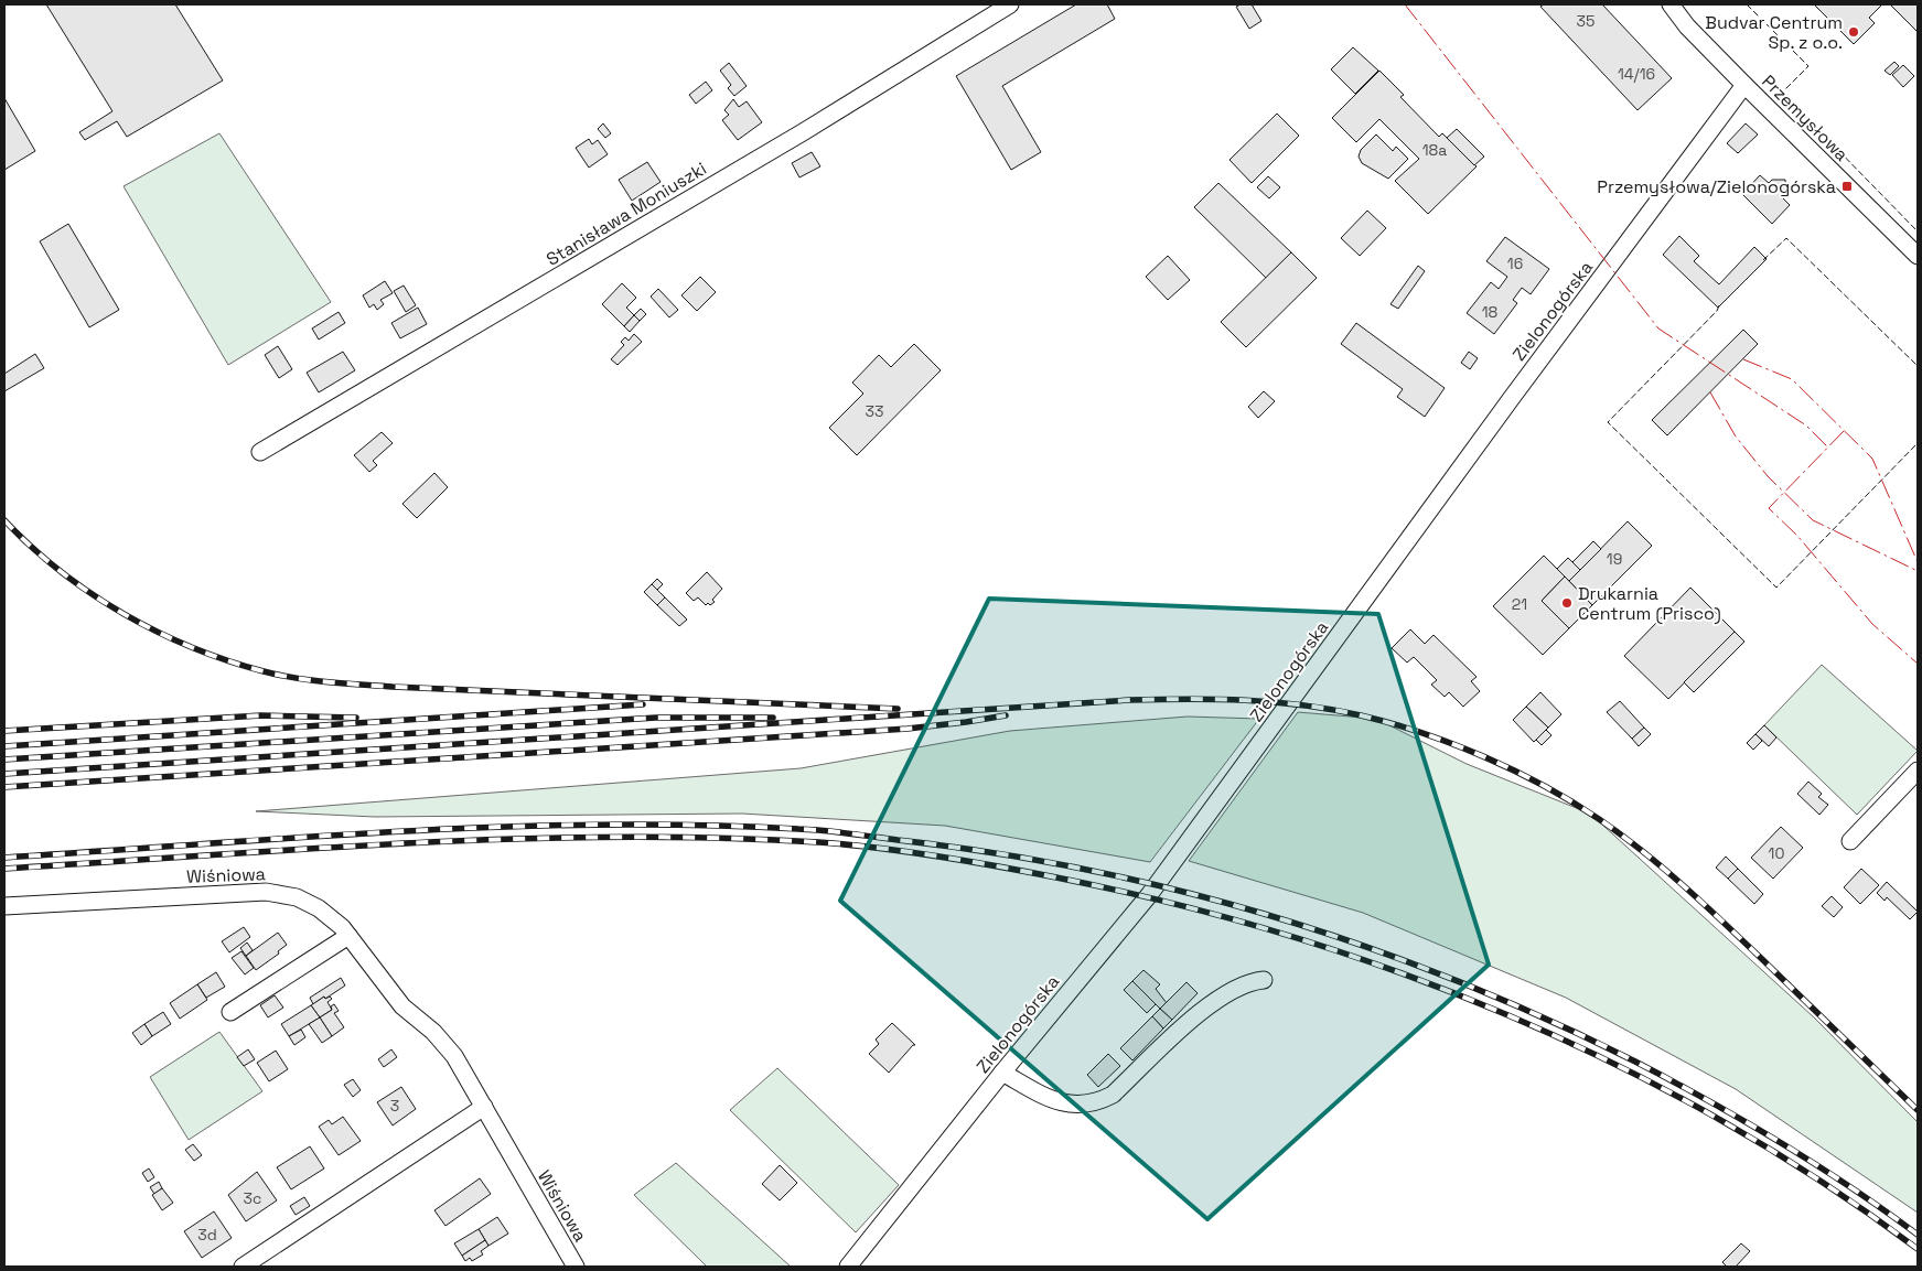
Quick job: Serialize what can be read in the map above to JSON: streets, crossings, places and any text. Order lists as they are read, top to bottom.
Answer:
{
  "streets": {
    "street": [
      "Przemysłowa",
      "Stanisława Moniuszki",
      "Zielonogórska",
      "Wiśniowa"
    ]
  },
  "crossings": [
    ["Przemysłowa", "Zielonogórska"]
  ],
  "places": {
    "other": ["Budvar Centrum Sp. z o.o.", "Drukarnia Centrum (Prisco)"],
    "transit": ["Przemysłowa/Zielonogórska"]
  },
  "house_numbers": [
    "35",
    "14/16",
    "18a",
    "16",
    "18",
    "33",
    "19",
    "21",
    "10",
    "3",
    "3c",
    "3d"
  ]
}
